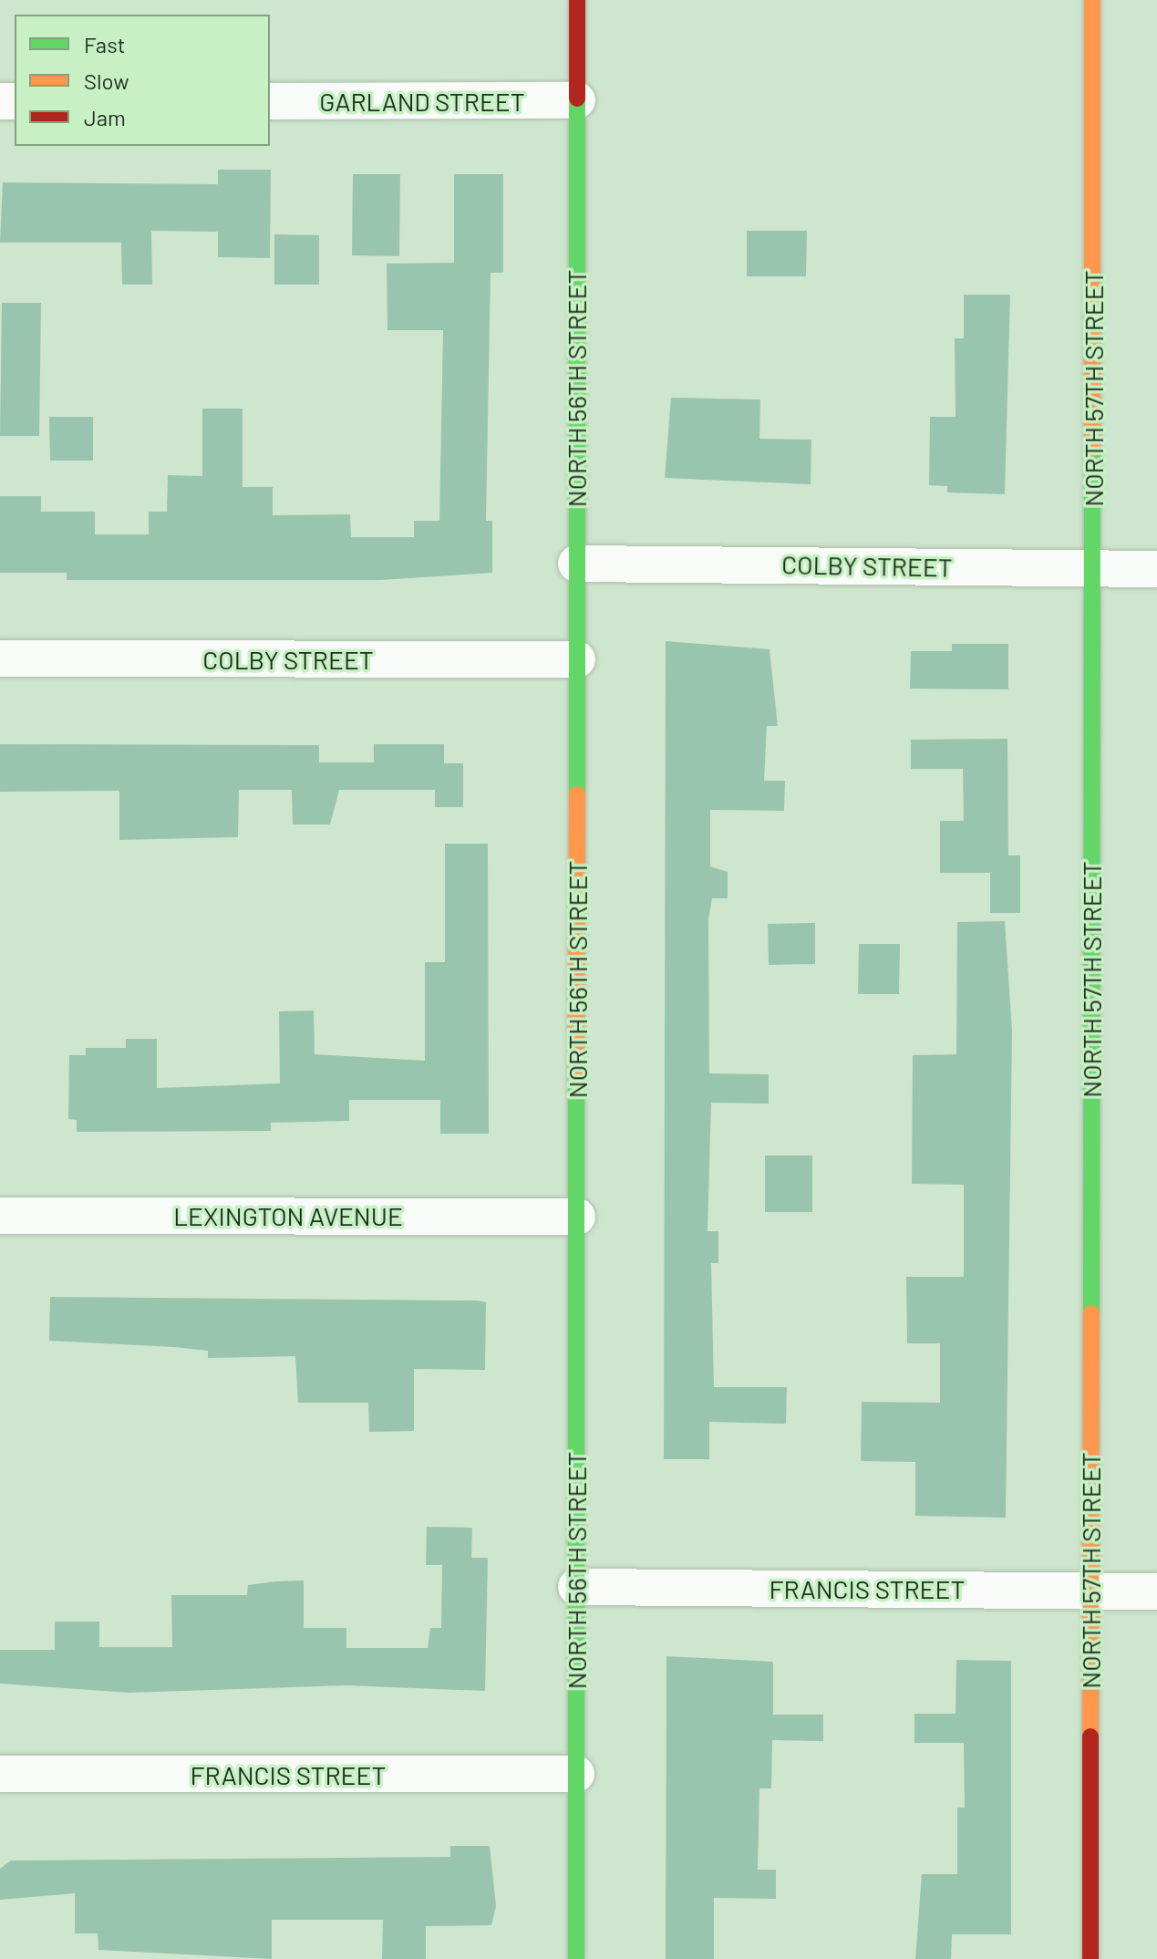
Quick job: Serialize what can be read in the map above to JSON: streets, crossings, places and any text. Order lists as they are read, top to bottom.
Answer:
{
  "streets": {
    "main road": ["NORTH 56TH STREET", "NORTH 57TH STREET"],
    "street": [
      "GARLAND STREET",
      "COLBY STREET",
      "LEXINGTON AVENUE",
      "FRANCIS STREET"
    ]
  },
  "crossings": [
    ["GARLAND STREET", "NORTH 56TH STREET"],
    ["NORTH 56TH STREET", "COLBY STREET"],
    ["NORTH 56TH STREET", "LEXINGTON AVENUE"],
    ["NORTH 56TH STREET", "FRANCIS STREET"],
    ["NORTH 57TH STREET", "COLBY STREET"],
    ["NORTH 57TH STREET", "FRANCIS STREET"]
  ],
  "legend": ["Fast", "Slow", "Jam"]
}
